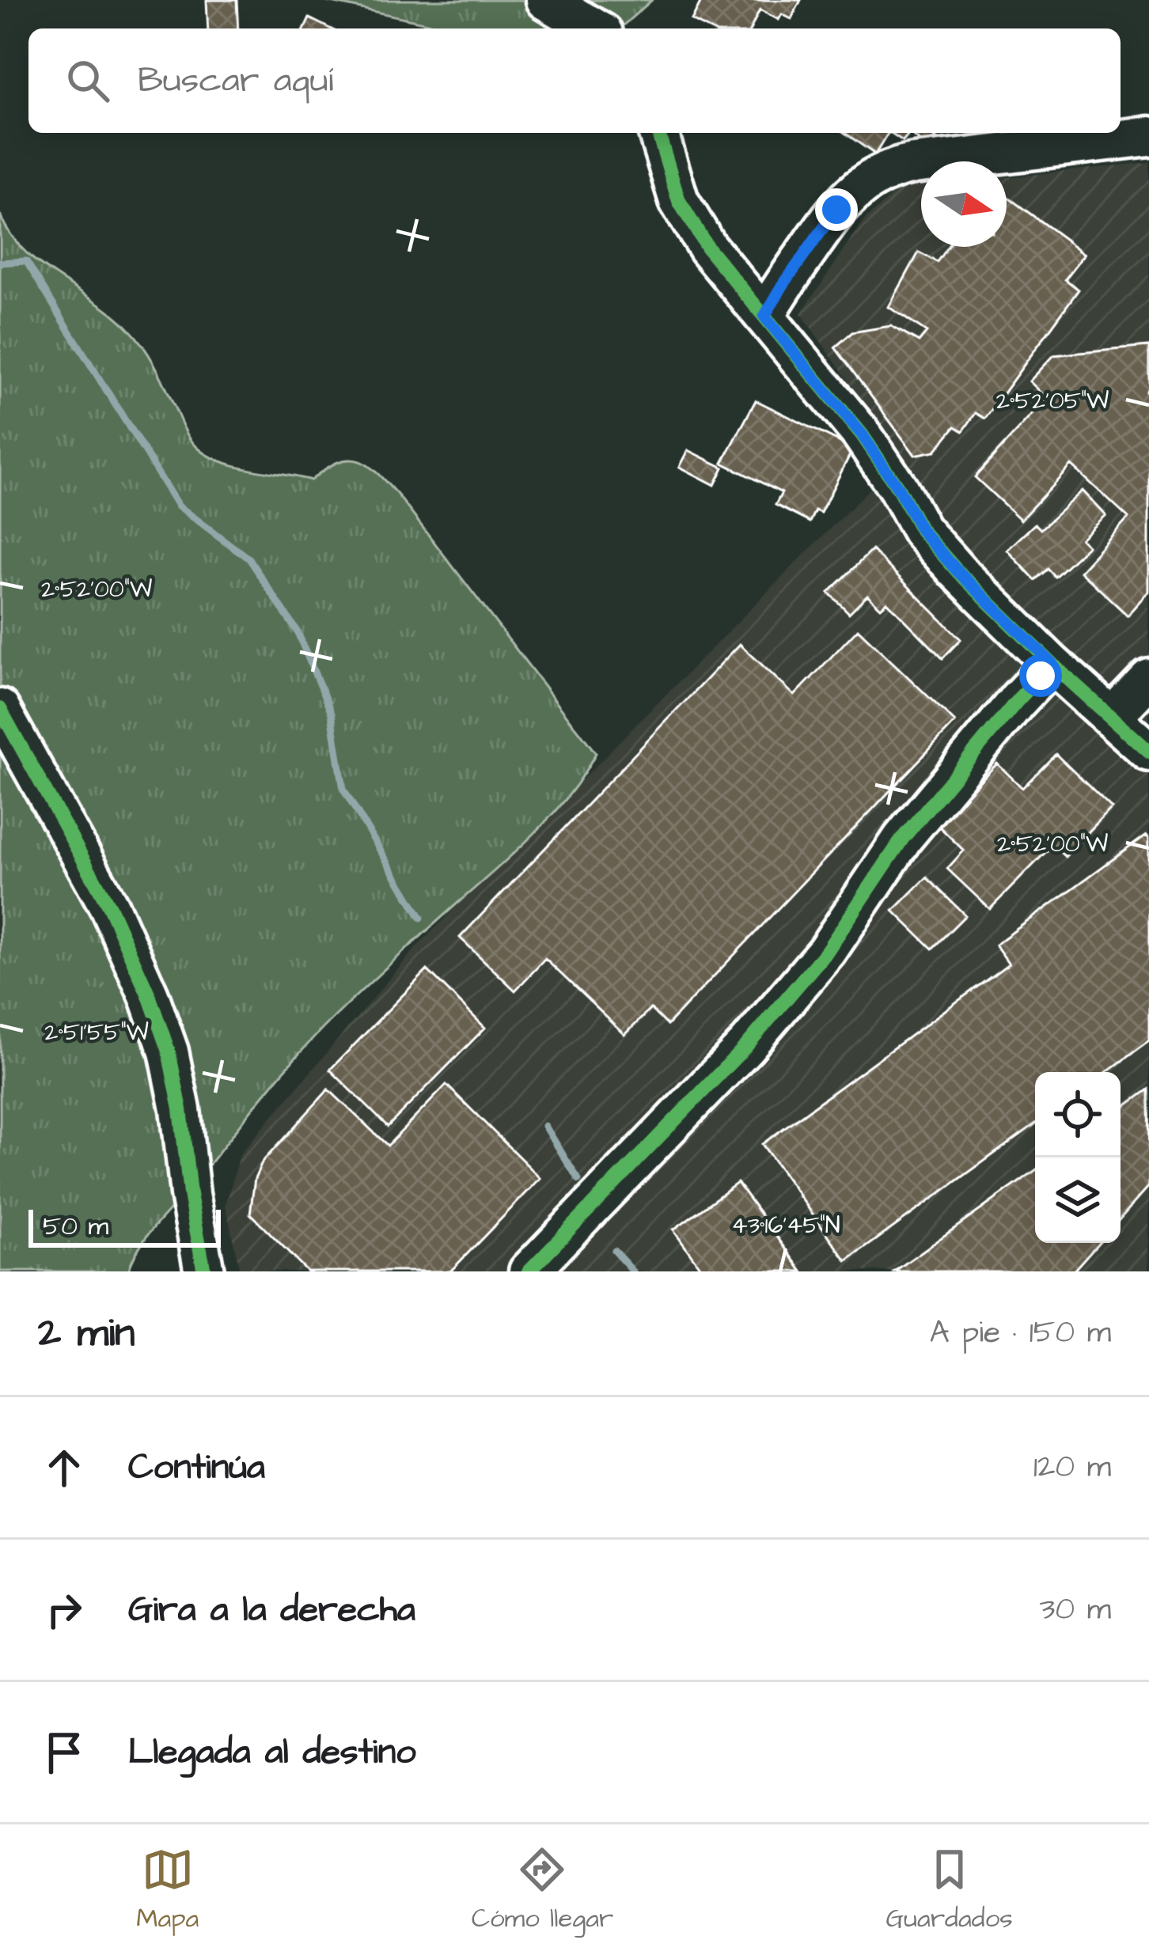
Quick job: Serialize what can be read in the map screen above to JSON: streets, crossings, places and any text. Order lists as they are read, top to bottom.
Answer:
{
  "scale_bar": "50 m",
  "north": "right",
  "page": {
    "search": "Buscar aquí",
    "scale": "50 m",
    "heading": ["2 min", "A pie · 150 m"],
    "list": [
      ["Continúa", "120 m"],
      ["Gira a la derecha", "30 m"],
      "Llegada al destino"
    ],
    "nav": ["Mapa", "Cómo llegar", "Guardados"]
  },
  "coordinates": [
    "2°52'05\"W",
    "2°52'00\"W",
    "2°51'55\"W",
    "43°16'45\"N"
  ]
}
